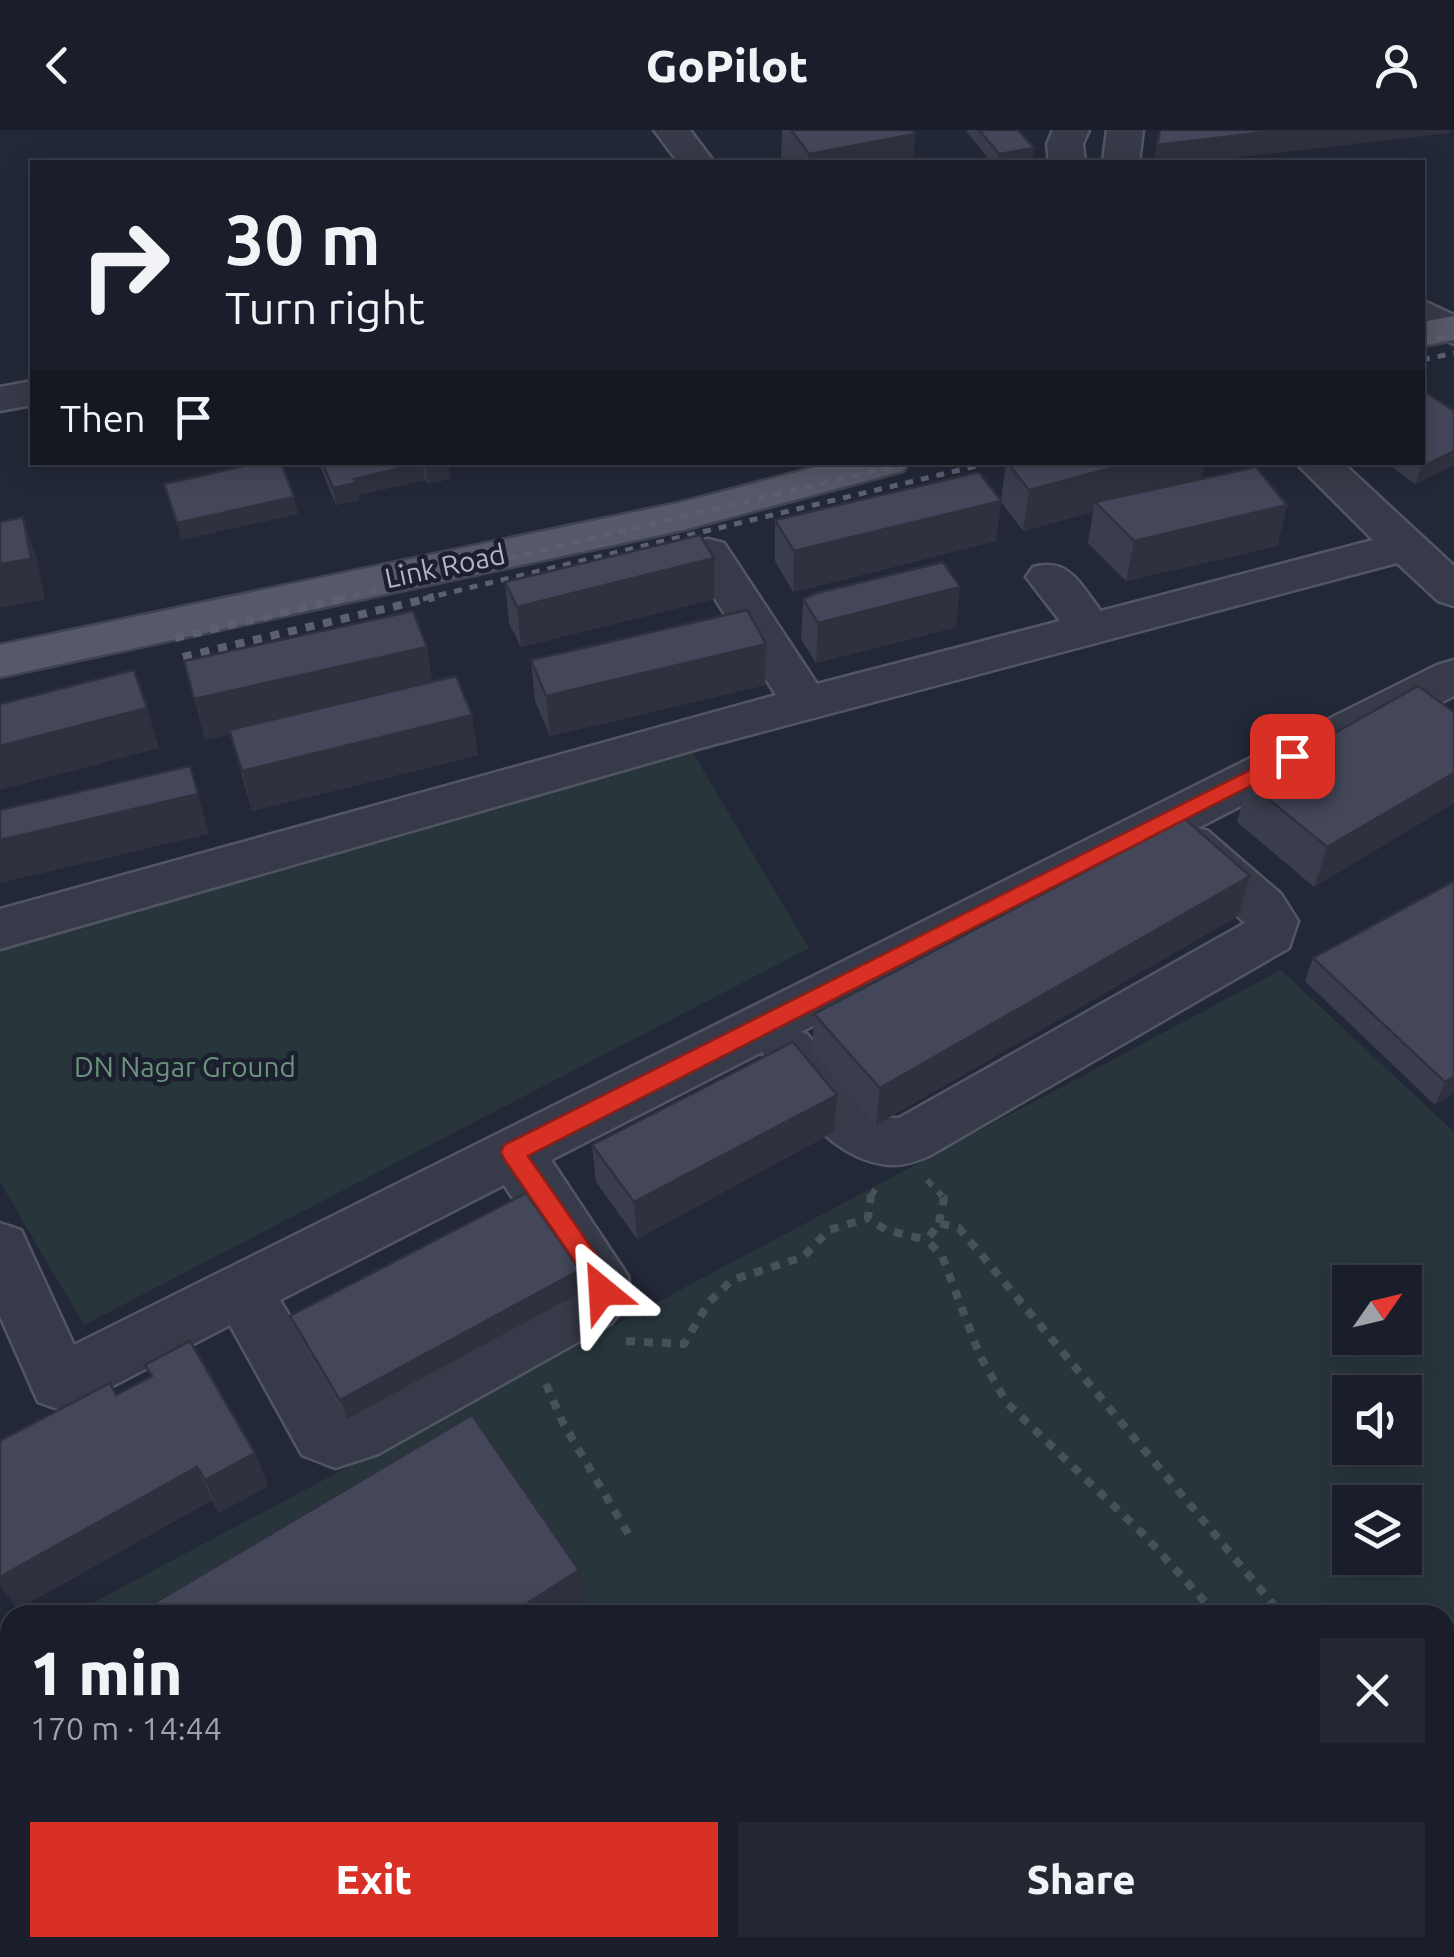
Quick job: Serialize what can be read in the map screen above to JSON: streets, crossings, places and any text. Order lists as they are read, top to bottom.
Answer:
{
  "streets": {
    "main road": ["Link Road"]
  },
  "parks": ["DN Nagar Ground"],
  "north": "top right",
  "page": {
    "header": "GoPilot",
    "turn": ["30 m", "Turn right"],
    "then": "Then",
    "heading": ["1 min", "170 m · 14:44"],
    "buttons": ["Exit", "Share"]
  }
}
